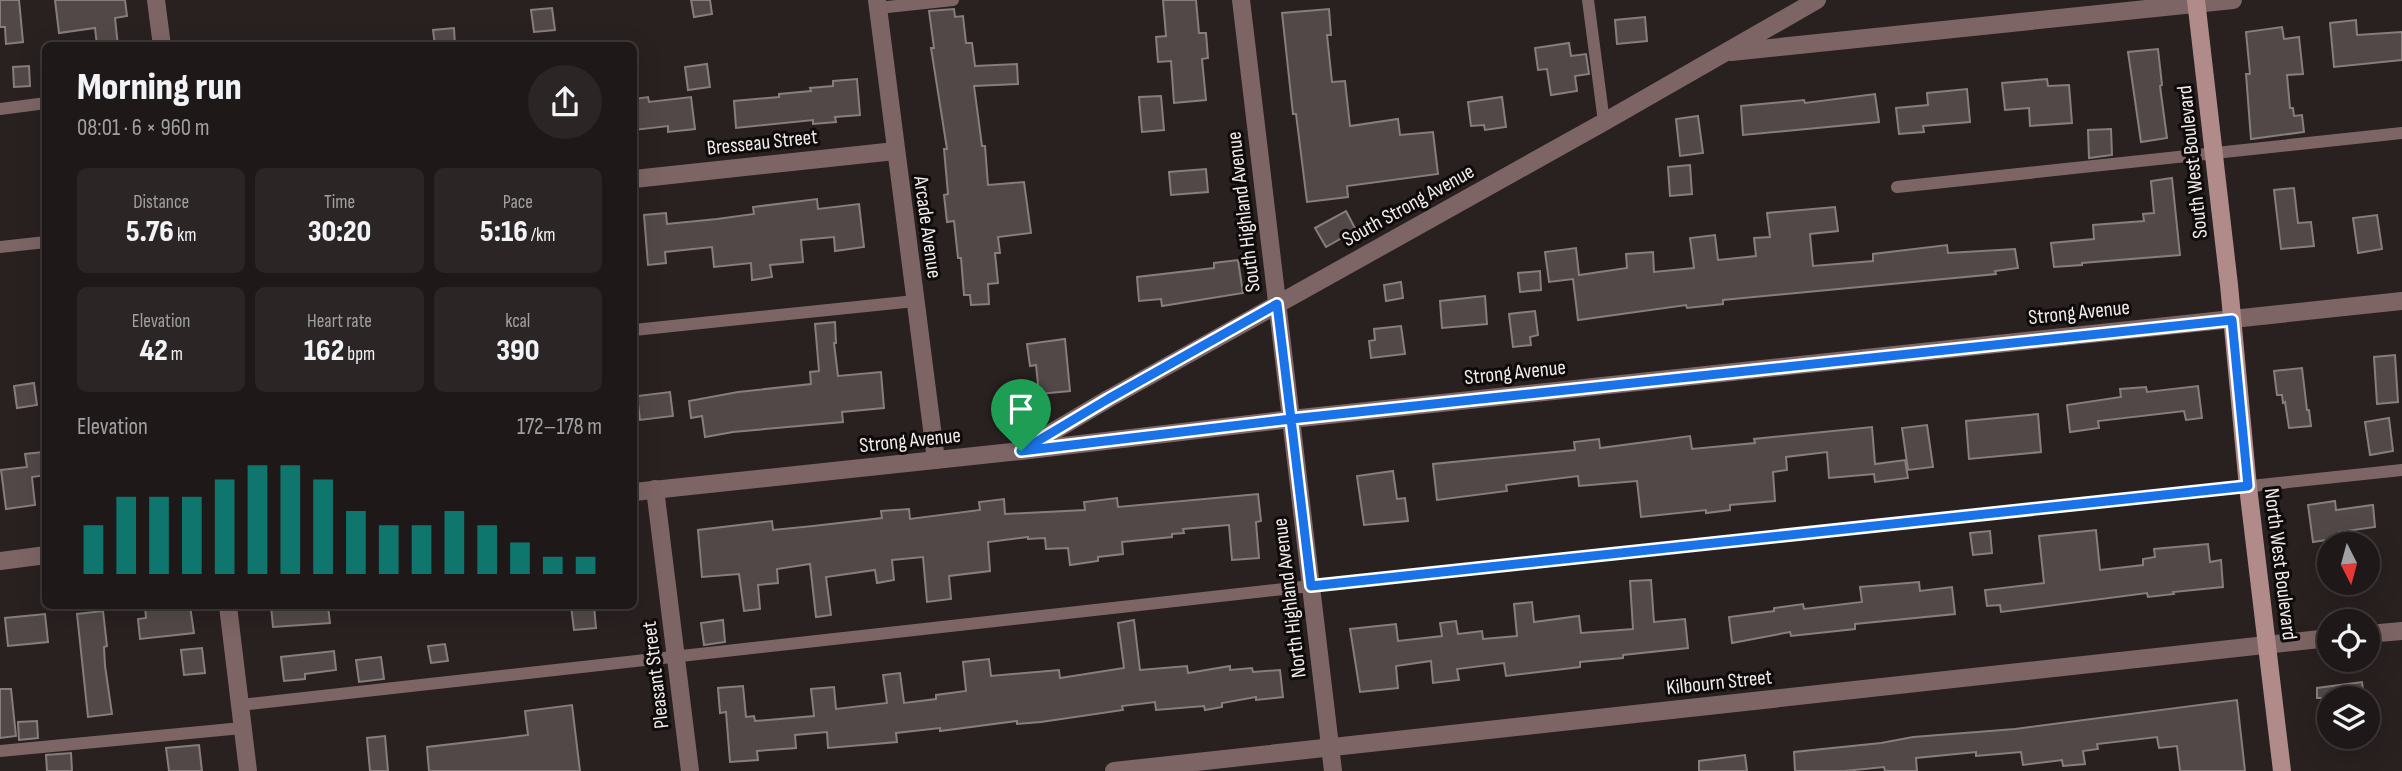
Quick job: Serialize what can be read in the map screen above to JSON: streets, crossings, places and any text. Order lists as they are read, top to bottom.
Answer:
{
  "streets": {
    "street": [
      "Bresseau Street",
      "South West Boulevard",
      "South Strong Avenue",
      "South Highland Avenue",
      "Arcade Avenue",
      "Strong Avenue",
      "North West Boulevard",
      "North Highland Avenue",
      "Pleasant Street",
      "Kilbourn Street"
    ]
  },
  "crossings": [
    ["Bresseau Street", "Arcade Avenue"],
    ["South West Boulevard", "Strong Avenue"],
    ["South West Boulevard", "North West Boulevard"],
    ["South Strong Avenue", "South Highland Avenue"],
    ["South Strong Avenue", "Strong Avenue"],
    ["South Highland Avenue", "Strong Avenue"],
    ["South Highland Avenue", "North Highland Avenue"],
    ["Arcade Avenue", "Strong Avenue"],
    ["Strong Avenue", "North West Boulevard"],
    ["Strong Avenue", "North Highland Avenue"],
    ["Strong Avenue", "Pleasant Street"],
    ["North West Boulevard", "Kilbourn Street"],
    ["North Highland Avenue", "Kilbourn Street"]
  ],
  "north": "bottom",
  "page": {
    "heading": ["Morning run", "08:01 · 6 × 960 m"],
    "stats": [
      ["Distance", "5.76 km"],
      ["Time", "30:20"],
      ["Pace", "5:16 /km"],
      ["Elevation", "42 m"],
      ["Heart rate", "162 bpm"],
      ["kcal", "390"]
    ],
    "chart": ["Elevation", "172–178 m"]
  }
}
